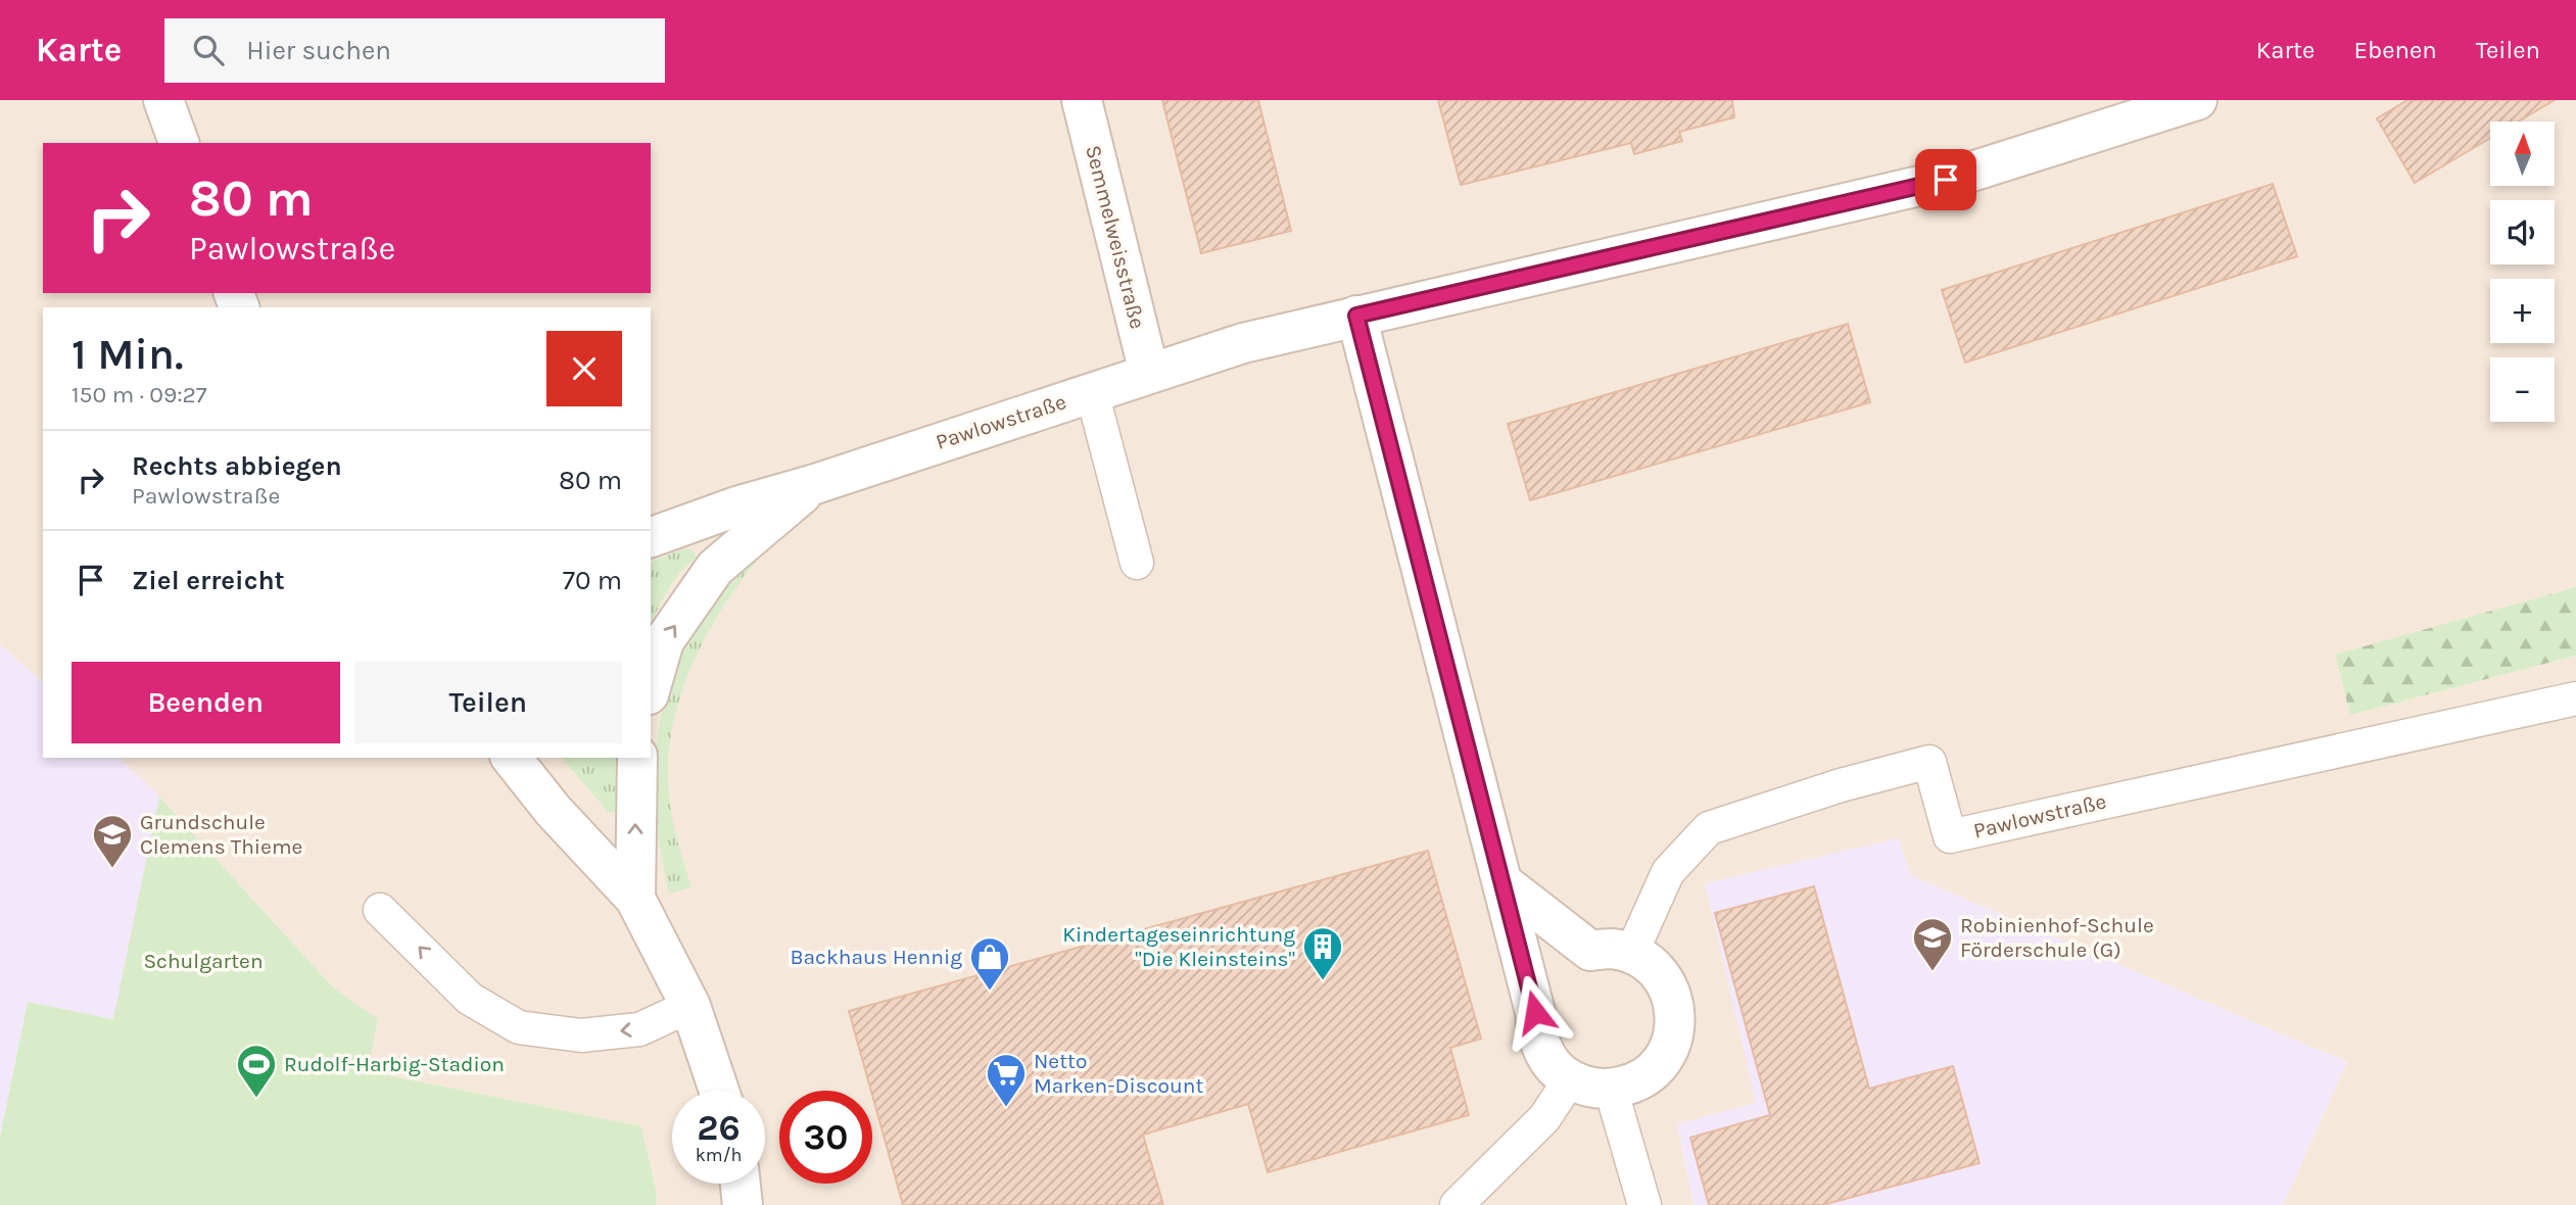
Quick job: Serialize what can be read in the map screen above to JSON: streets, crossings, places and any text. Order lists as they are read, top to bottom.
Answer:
{
  "streets": {
    "street": ["Semmelweisstraße", "Pawlowstraße"]
  },
  "crossings": [
    ["Semmelweisstraße", "Pawlowstraße"]
  ],
  "parks": ["Schulgarten"],
  "places": {
    "school or university": ["Grundschule Clemens Thieme", "Robinienhof-Schule Förderschule (G)"],
    "building": ["Kindertageseinrichtung \"Die Kleinsteins\""],
    "shop": ["Backhaus Hennig"],
    "sports": ["Rudolf-Harbig-Stadion"],
    "supermarket": ["Netto Marken-Discount"]
  },
  "north": "top",
  "page": {
    "header": "Karte",
    "search": "Hier suchen",
    "nav": ["Karte", "Ebenen", "Teilen"],
    "map_buttons": ["+", "−"],
    "turn": ["80 m", "Pawlowstraße"],
    "heading": ["1 Min.", "150 m · 09:27"],
    "list": [
      {
        "name": "Rechts abbiegen",
        "note": "Pawlowstraße",
        "value": "80 m"
      },
      {
        "name": "Ziel erreicht",
        "value": "70 m"
      }
    ],
    "buttons": ["Beenden", "Teilen"],
    "speed": "26 km/h",
    "limit": "30"
  }
}
